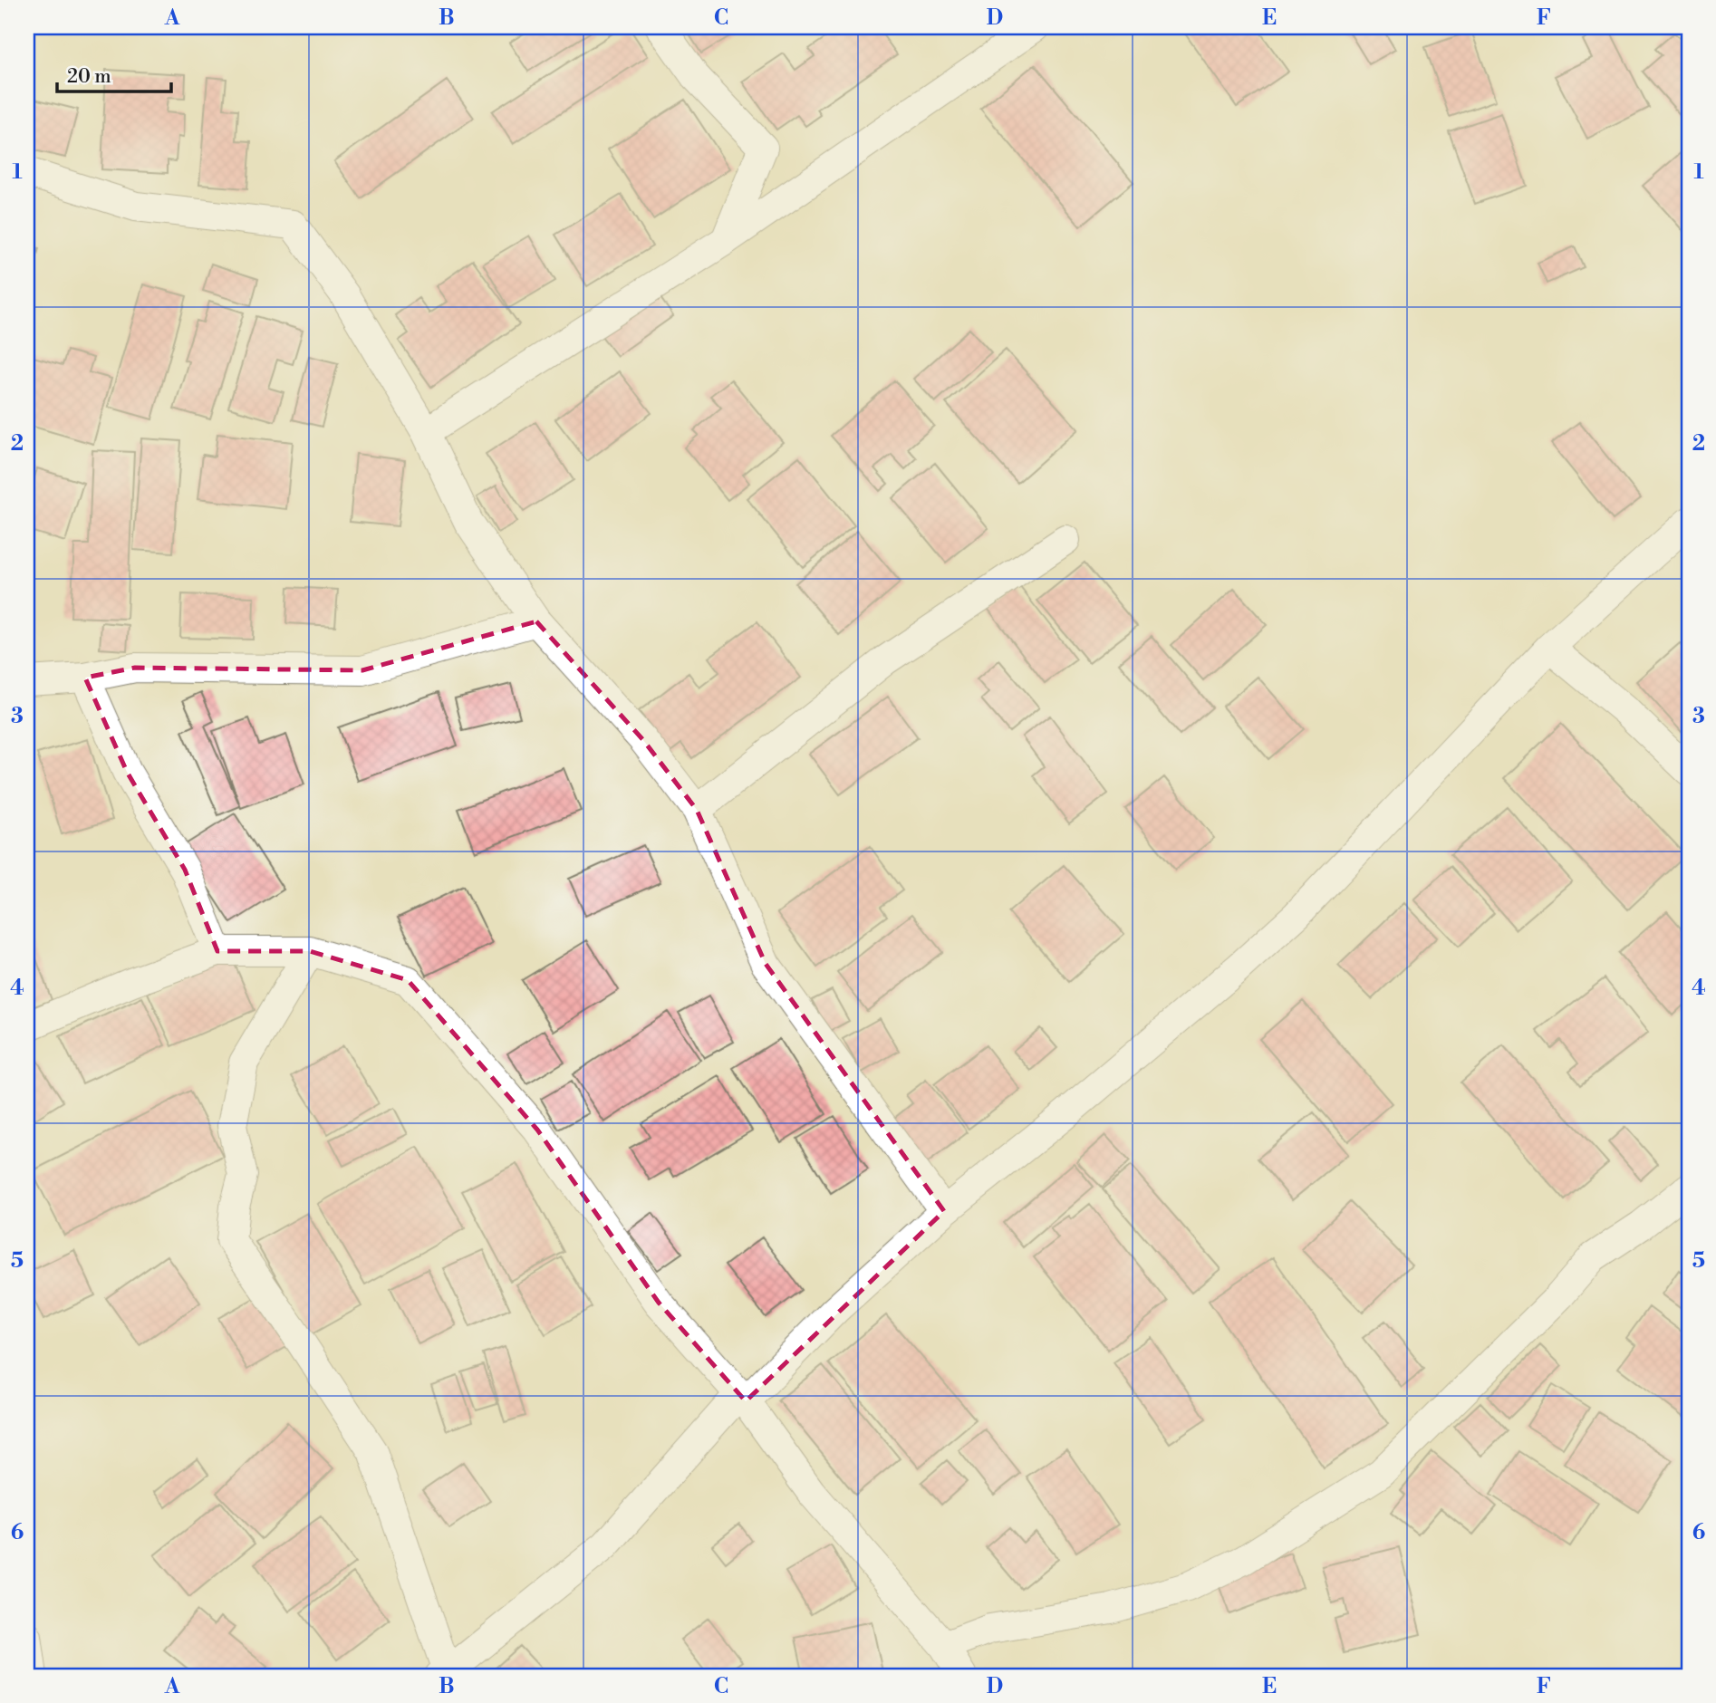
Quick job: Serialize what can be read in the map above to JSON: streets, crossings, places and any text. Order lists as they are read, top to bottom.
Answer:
{
  "scale_bar": "20 m",
  "grid": {
    "columns": [
      "A",
      "B",
      "C",
      "D",
      "E",
      "F"
    ],
    "rows": [
      "1",
      "2",
      "3",
      "4",
      "5",
      "6"
    ]
  }
}
